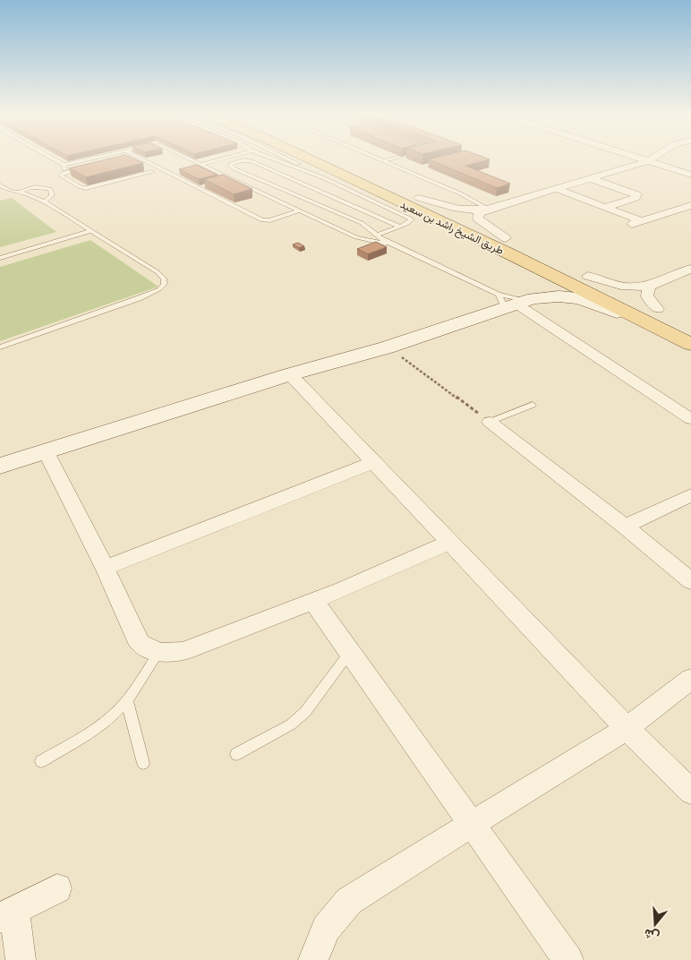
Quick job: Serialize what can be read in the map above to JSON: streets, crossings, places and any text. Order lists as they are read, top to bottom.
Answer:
{
  "streets": {
    "main road": ["طريق الشيخ راشد بن سعيد"]
  },
  "north": "bottom"
}
